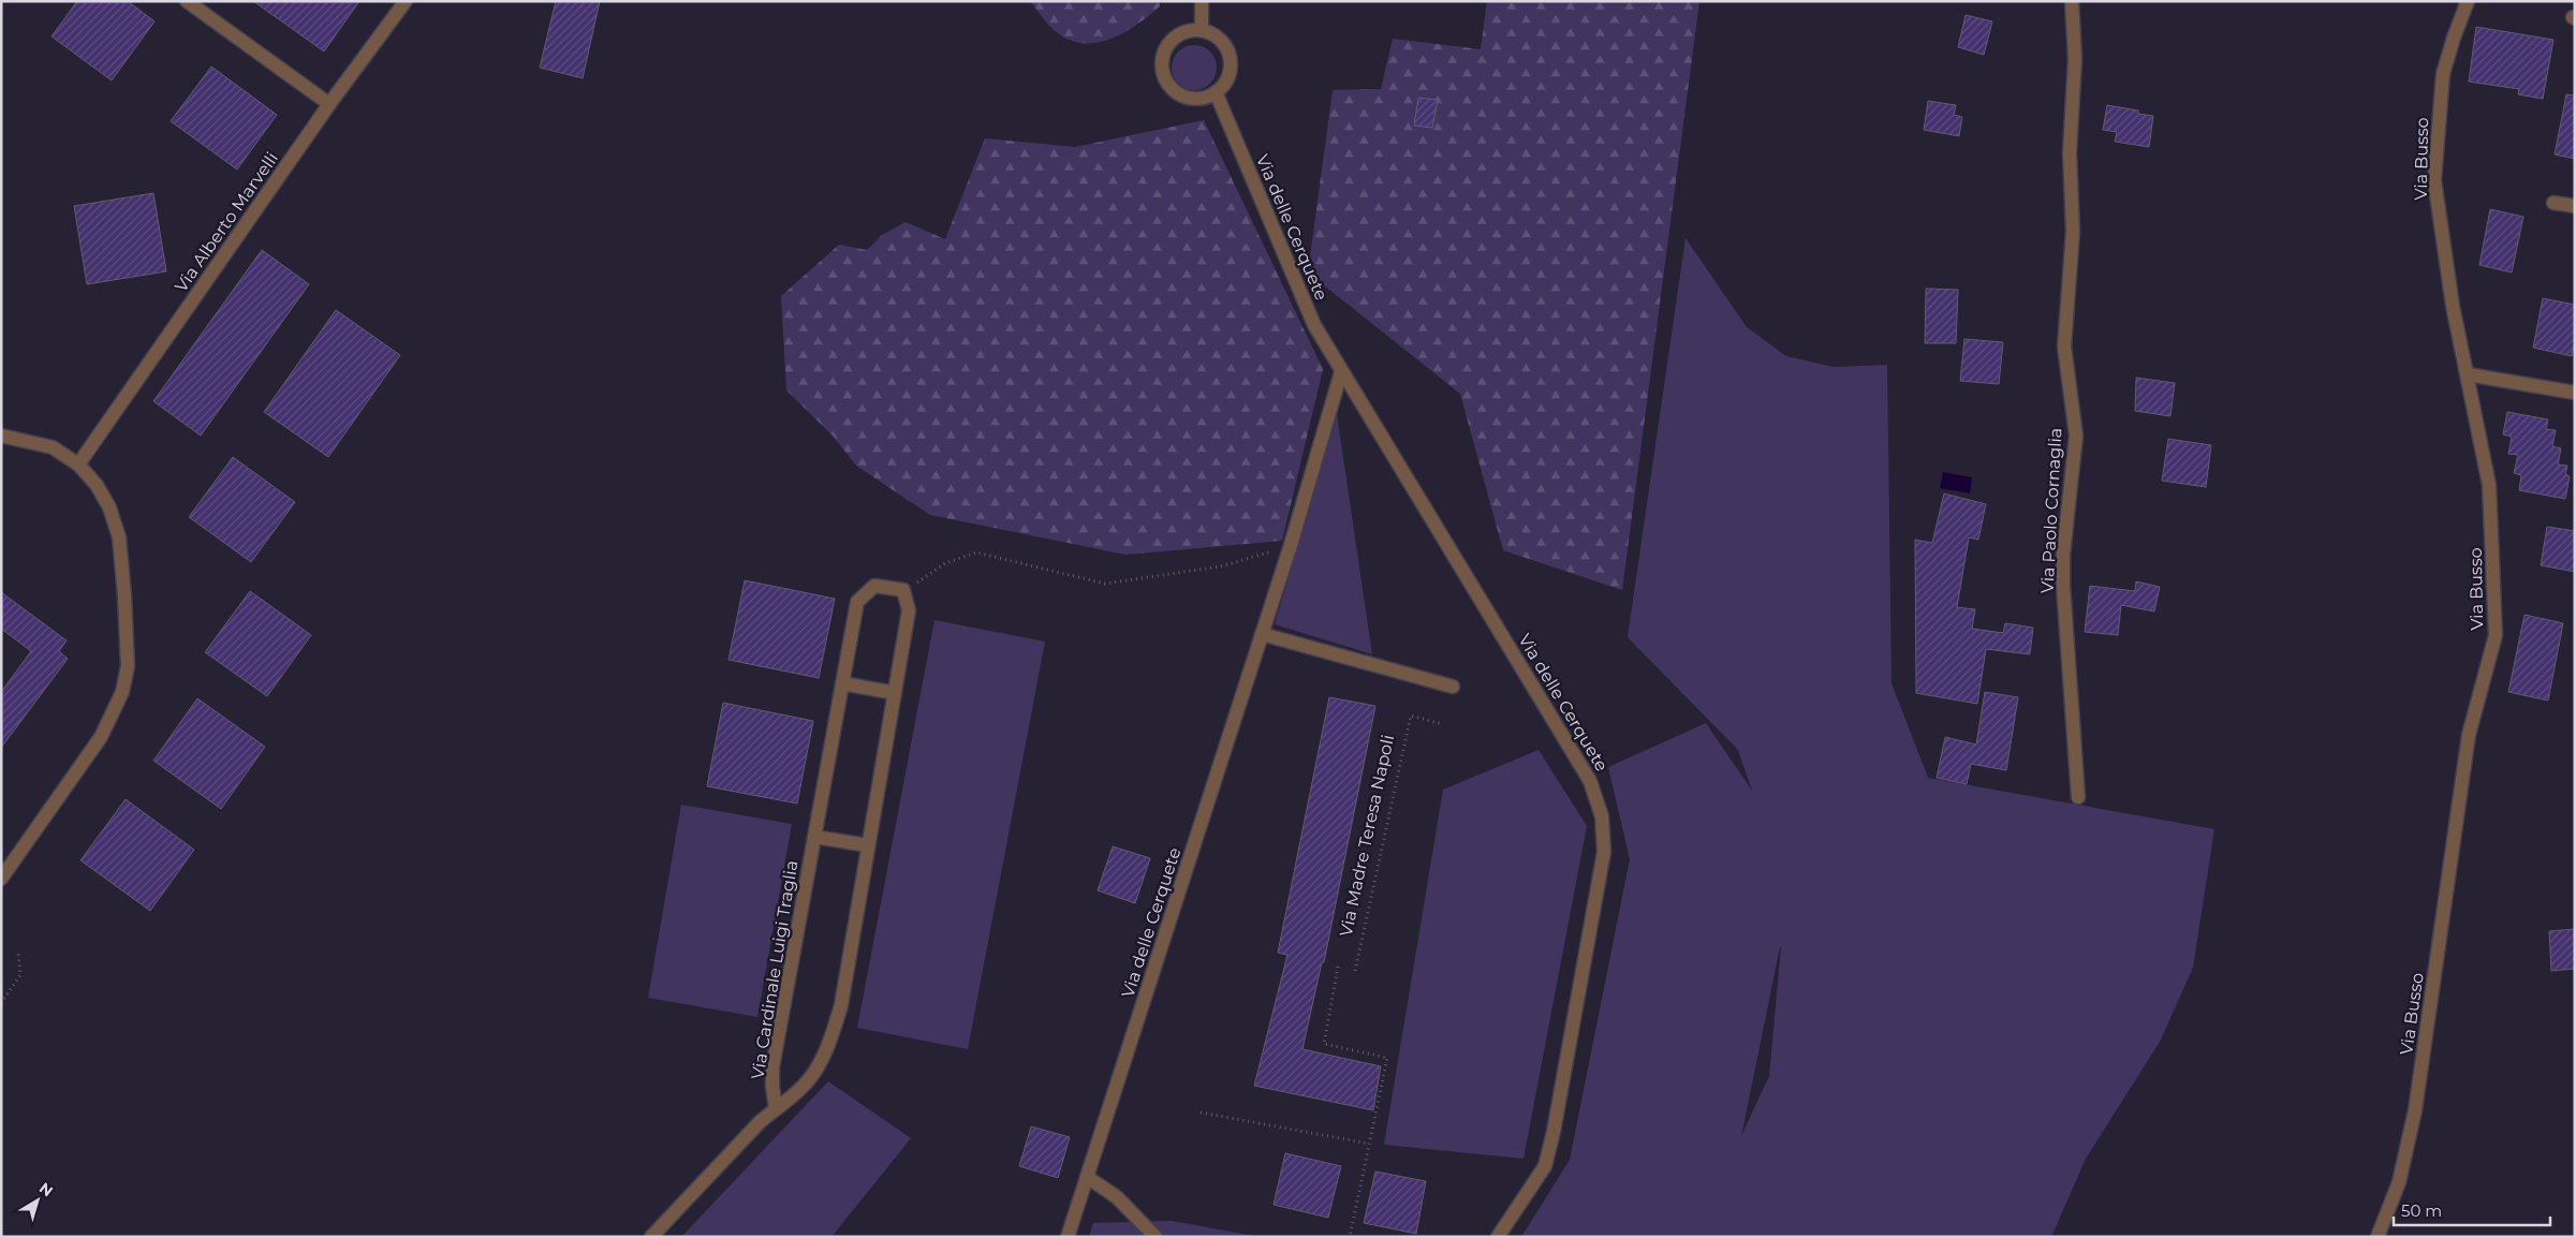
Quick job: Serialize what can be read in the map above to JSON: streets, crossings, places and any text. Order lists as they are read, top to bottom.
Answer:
{
  "streets": {
    "street": [
      "Via Busso",
      "Via Alberto Marvelli",
      "Via delle Cerquete",
      "Via Paolo Cornaglia",
      "Via Cardinale Luigi Traglia"
    ],
    "path": ["Via Madre Teresa Napoli"]
  },
  "scale_bar": "50 m",
  "north": "top right"
}
